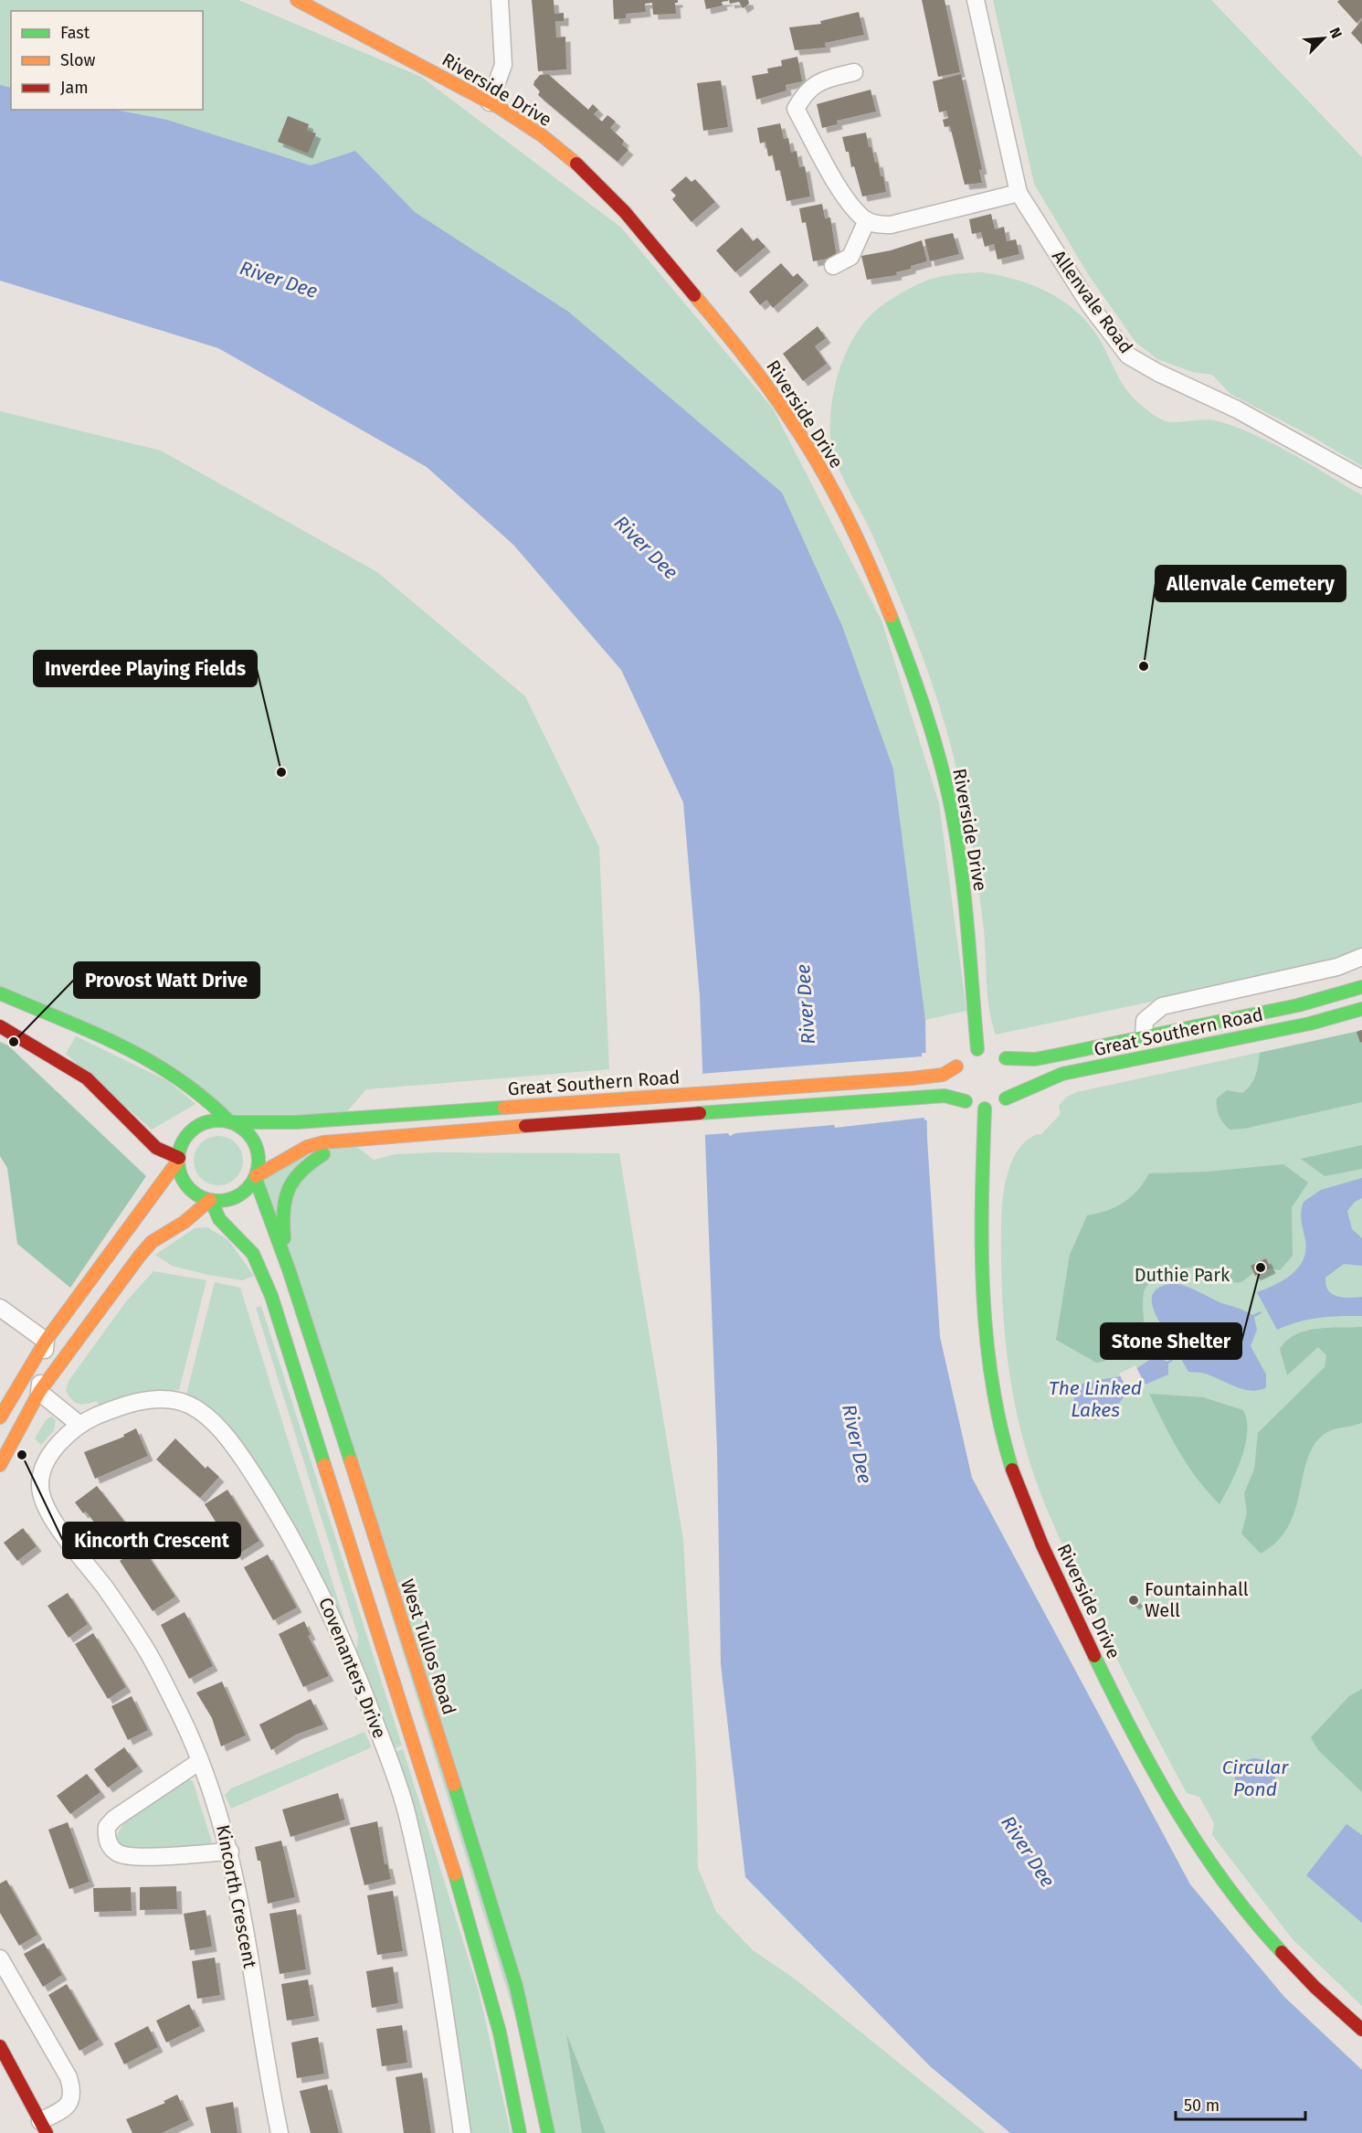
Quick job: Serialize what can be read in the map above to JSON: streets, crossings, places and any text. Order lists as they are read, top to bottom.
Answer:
{
  "streets": {
    "main road": ["Riverside Drive", "Great Southern Road", "West Tullos Road"],
    "street": ["Allenvale Road", "Covenanters Drive", "Kincorth Crescent"]
  },
  "crossings": [
    ["Riverside Drive", "Great Southern Road"],
    ["Great Southern Road", "West Tullos Road"],
    ["Covenanters Drive", "Kincorth Crescent"]
  ],
  "water": ["River Dee", "The Linked Lakes", "Circular Pond"],
  "parks": ["Duthie Park"],
  "places": [
    "Allenvale Cemetery",
    "Inverdee Playing Fields",
    "Provost Watt Drive",
    "Stone Shelter",
    "Kincorth Crescent",
    "Fountainhall Well"
  ],
  "legend": ["Fast", "Slow", "Jam"],
  "scale_bar": "50 m",
  "north": "top right"
}
